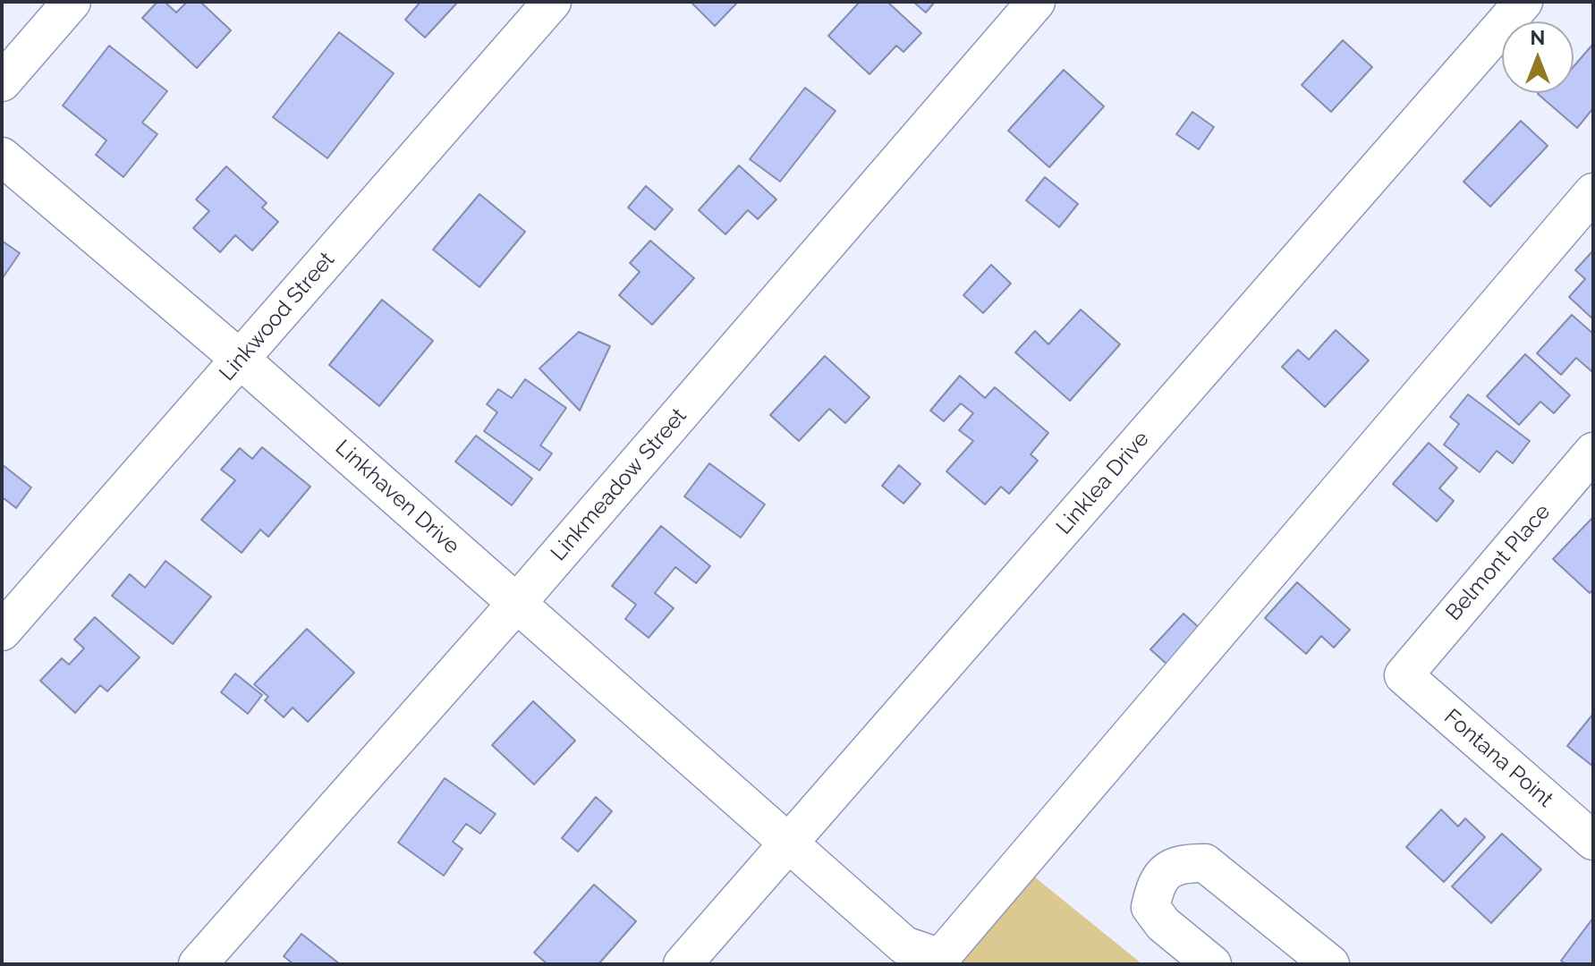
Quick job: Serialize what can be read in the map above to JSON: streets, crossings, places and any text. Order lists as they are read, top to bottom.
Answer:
{
  "streets": {
    "street": [
      "Linkwood Street",
      "Linklea Drive",
      "Linkmeadow Street",
      "Linkhaven Drive",
      "Belmont Place",
      "Fontana Point"
    ]
  },
  "crossings": [
    ["Linkwood Street", "Linkhaven Drive"],
    ["Linklea Drive", "Linkhaven Drive"],
    ["Linkmeadow Street", "Linkhaven Drive"],
    ["Belmont Place", "Fontana Point"]
  ],
  "north": "top"
}
